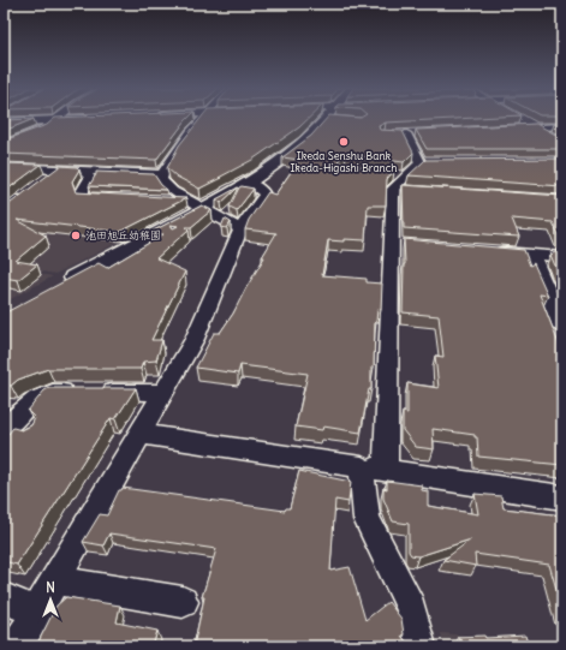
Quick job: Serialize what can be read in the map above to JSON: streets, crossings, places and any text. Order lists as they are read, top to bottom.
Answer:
{
  "places": ["Ikeda Senshu Bank Ikeda-Higashi Branch", "池田旭丘幼稚園"],
  "north": "top"
}
